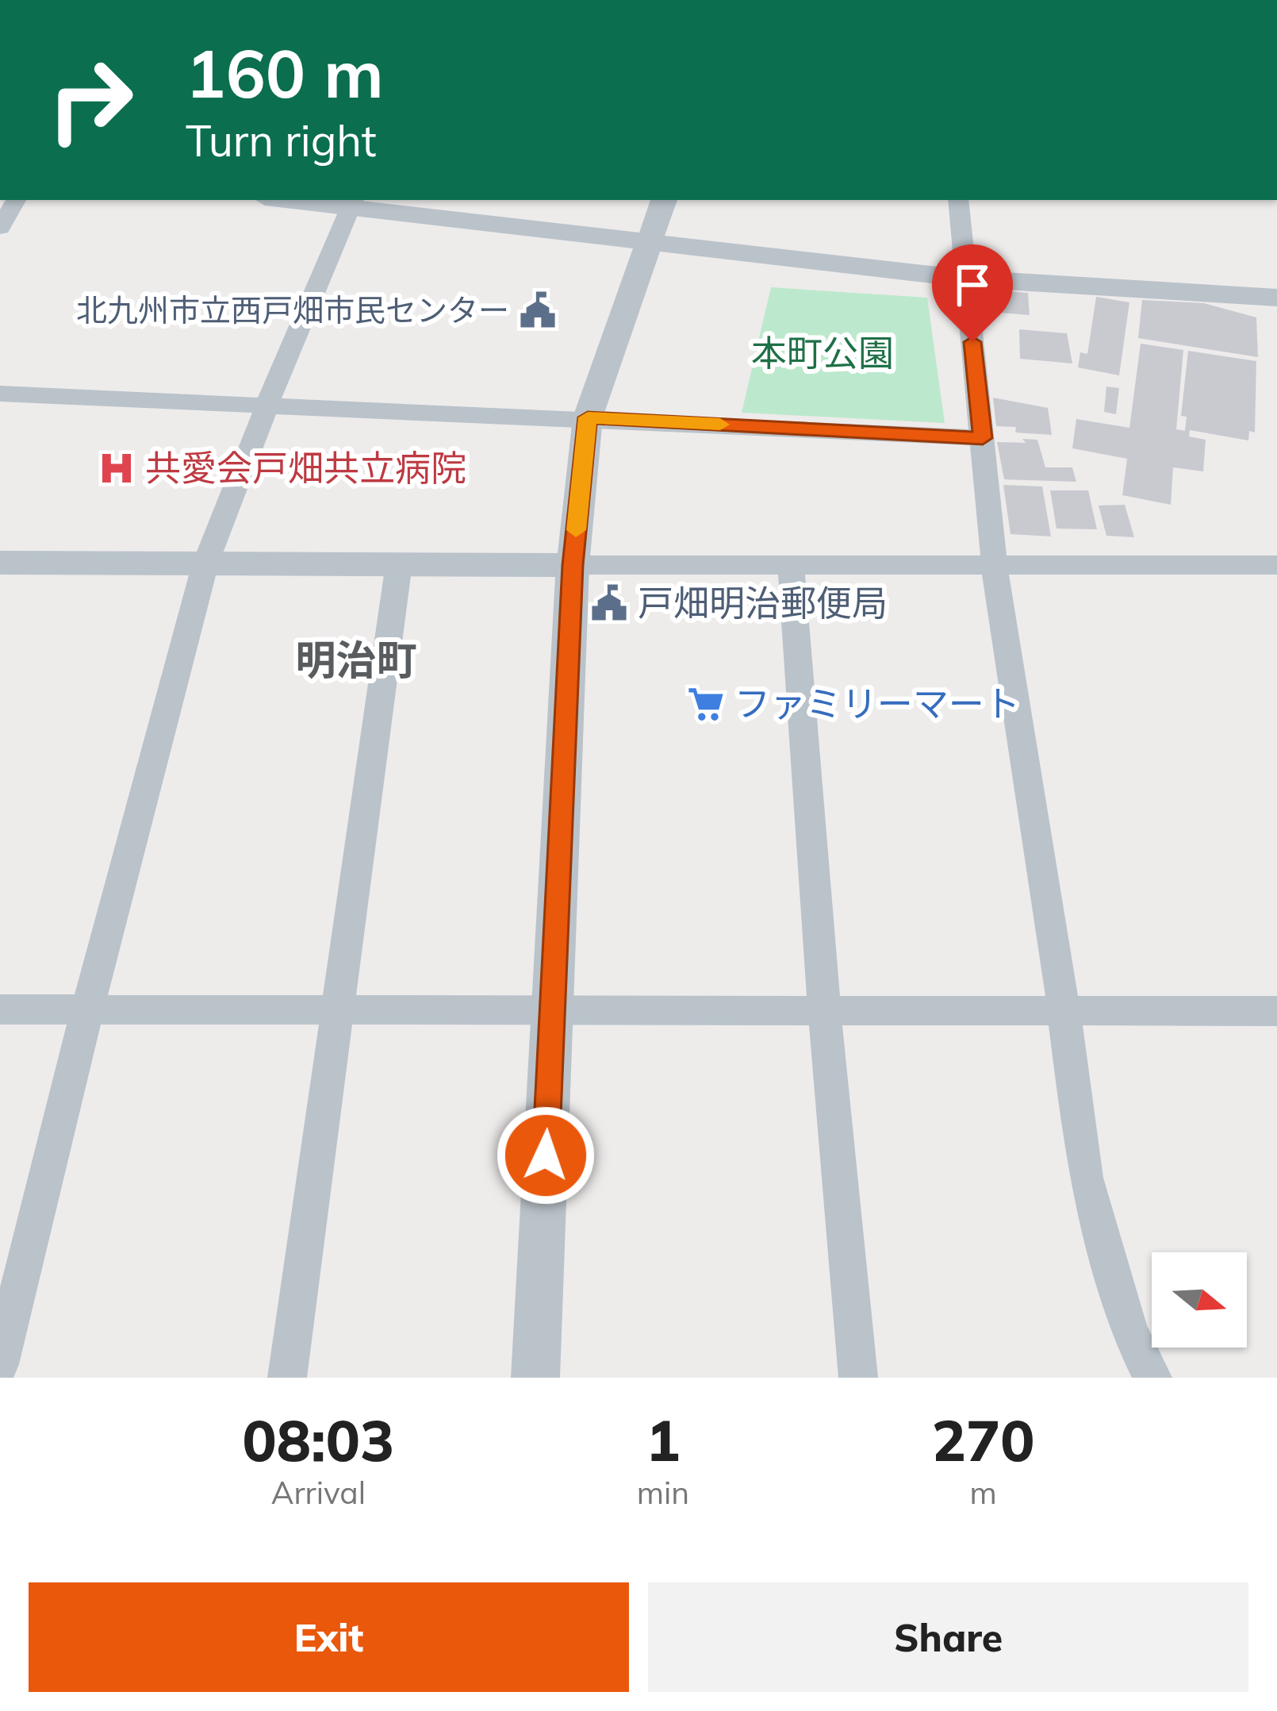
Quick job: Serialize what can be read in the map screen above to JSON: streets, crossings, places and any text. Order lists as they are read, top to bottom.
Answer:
{
  "districts": ["明治町"],
  "parks": ["本町公園"],
  "places": {
    "public building": ["北九州市立西戸畑市民センター", "戸畑明治郵便局"],
    "hospital": ["共愛会戸畑共立病院"],
    "supermarket": ["ファミリーマート"]
  },
  "north": "right",
  "page": {
    "turn": ["160 m", "Turn right"],
    "eta": [
      "08:03",
      "Arrival",
      "1",
      "min",
      "270",
      "m"
    ],
    "buttons": ["Exit", "Share"]
  }
}
